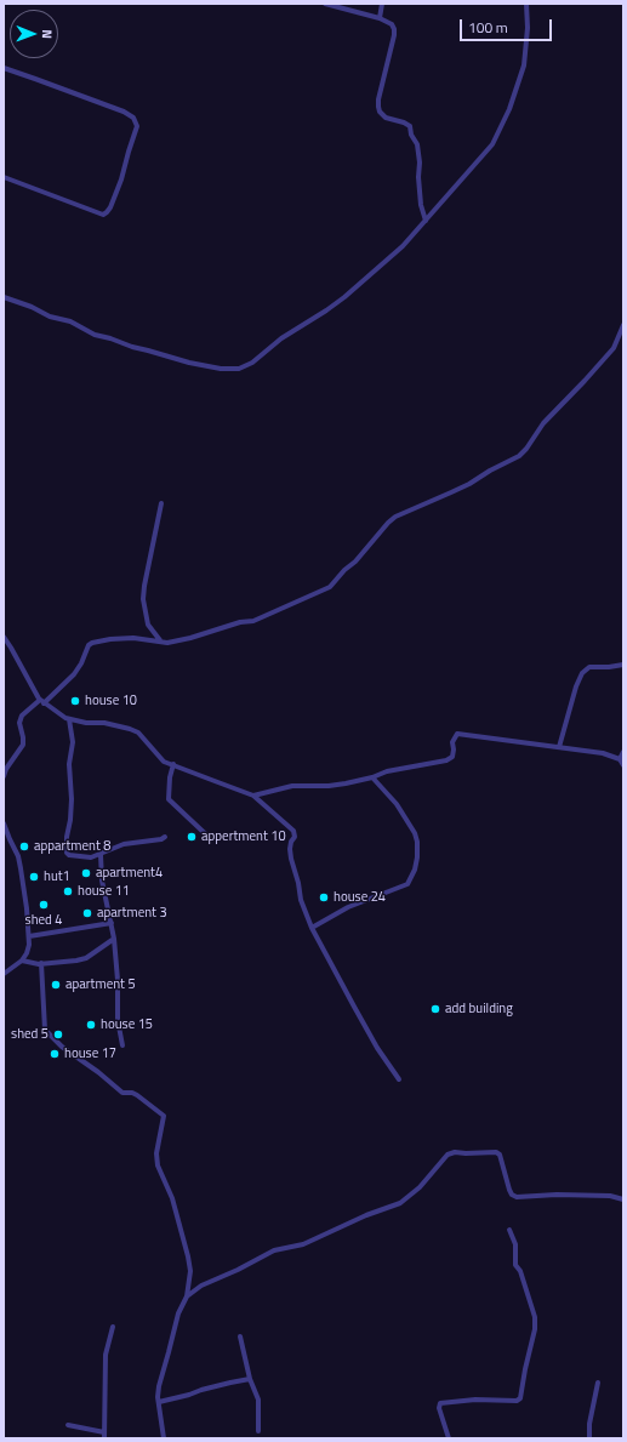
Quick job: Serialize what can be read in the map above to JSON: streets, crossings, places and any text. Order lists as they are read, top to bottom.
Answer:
{
  "places": [
    "house 10",
    "appertment 10",
    "appartment 8",
    "apartment4",
    "hut1",
    "house 11",
    "house 24",
    "shed 4",
    "apartment 3",
    "apartment 5",
    "add building",
    "house 15",
    "shed 5",
    "house 17"
  ],
  "scale_bar": "100 m",
  "north": "right"
}
